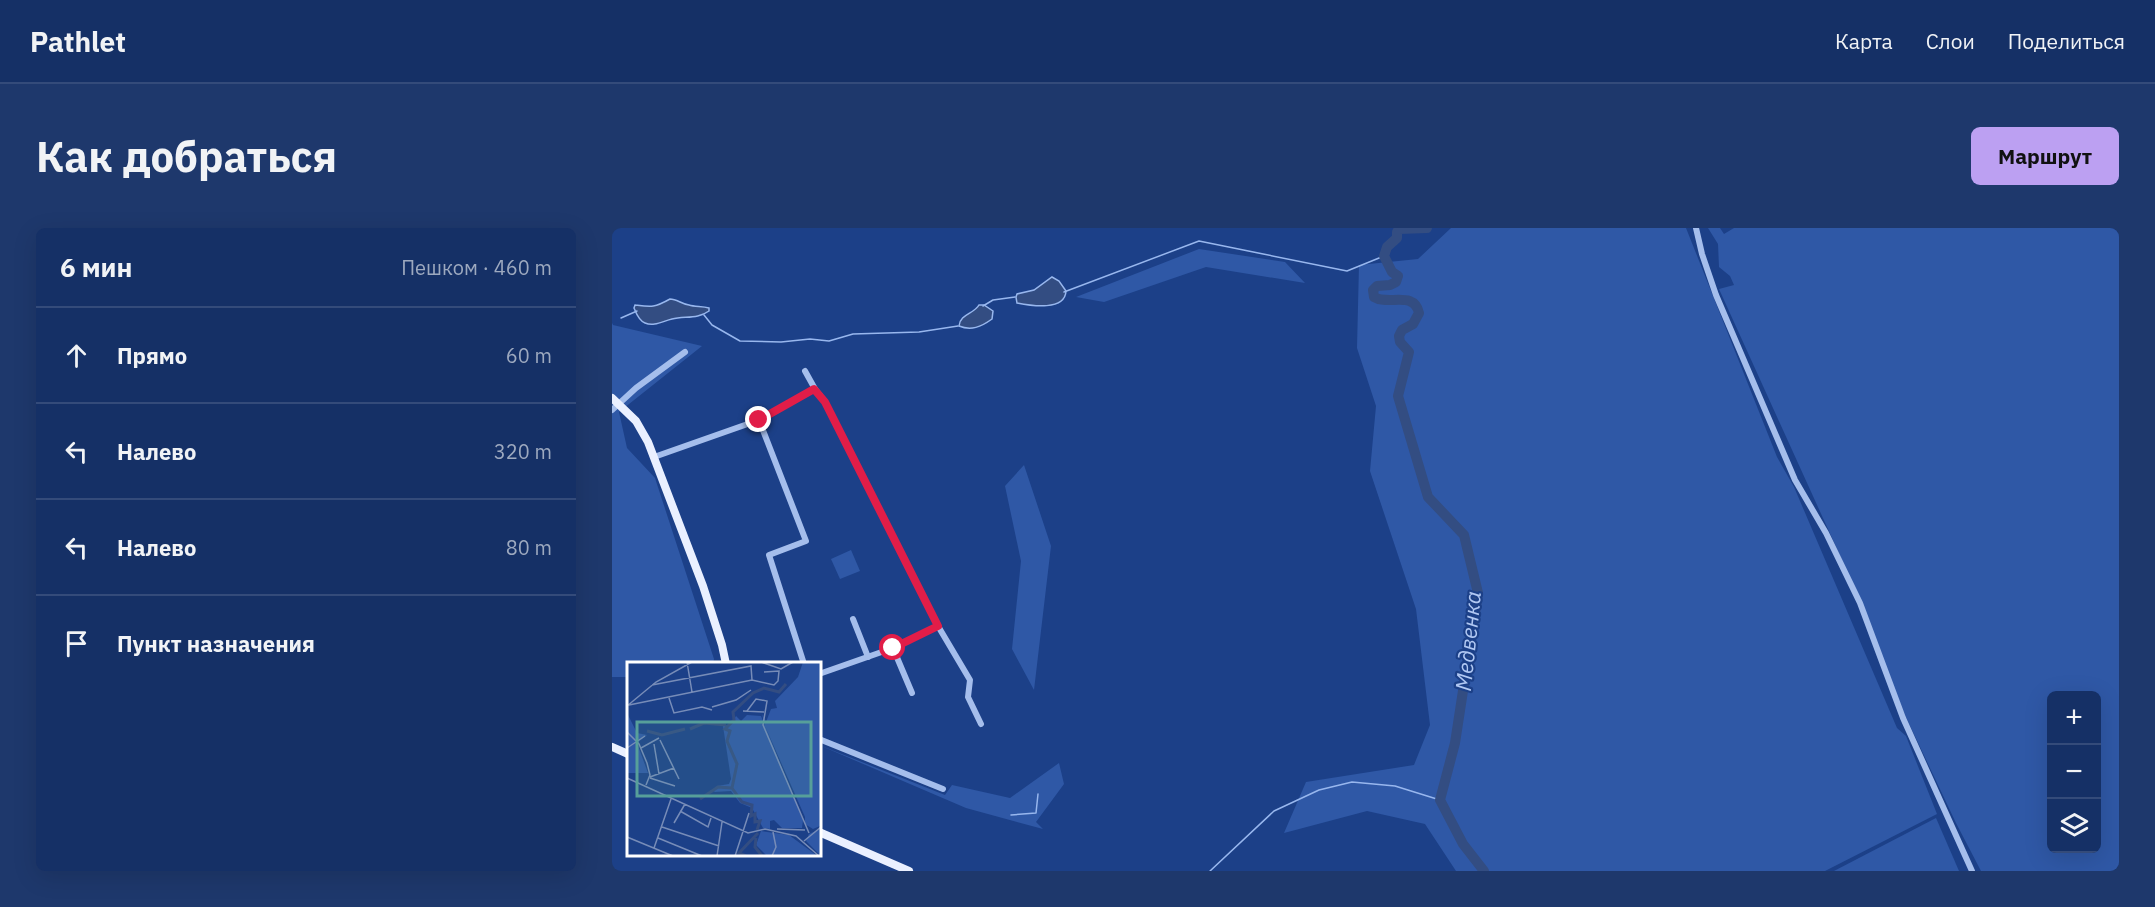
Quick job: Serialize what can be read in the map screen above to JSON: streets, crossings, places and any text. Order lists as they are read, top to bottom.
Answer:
{
  "water": ["Медвенка"],
  "page": {
    "header": "Pathlet",
    "nav": ["Карта", "Слои", "Поделиться"],
    "buttons": "Маршрут",
    "title": "Как добраться",
    "heading": ["6 мин", "Пешком · 460 m"],
    "list": [
      ["Прямо", "60 m"],
      ["Налево", "320 m"],
      ["Налево", "80 m"],
      "Пункт назначения"
    ],
    "map_buttons": ["+", "−"]
  }
}
